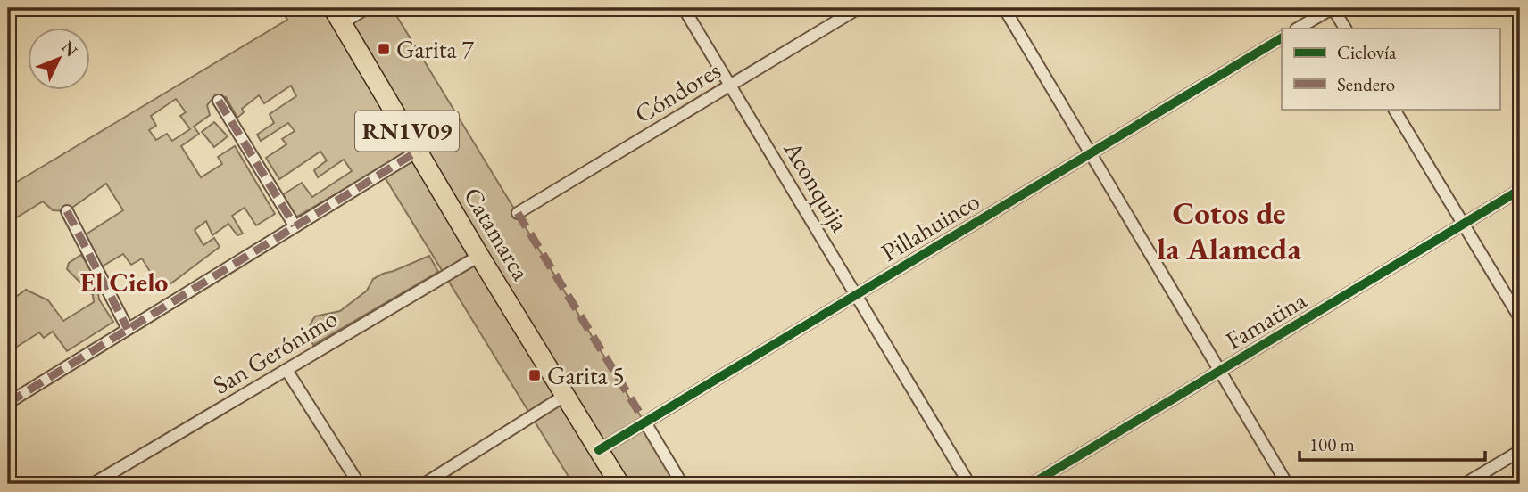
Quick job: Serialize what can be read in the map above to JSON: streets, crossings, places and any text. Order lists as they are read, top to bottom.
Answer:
{
  "streets": {
    "main road": ["RN1V09", "Catamarca"],
    "street": [
      "Cóndores",
      "Aconquija",
      "Pillahuinco",
      "Famatina",
      "San Gerónimo"
    ]
  },
  "crossings": [
    ["Cóndores", "Aconquija"],
    ["Aconquija", "Pillahuinco"],
    ["Pillahuinco", "Catamarca"],
    ["Catamarca", "San Gerónimo"]
  ],
  "districts": ["Cotos de la Alameda", "El Cielo"],
  "places": {
    "transit": ["Garita 7", "Garita 5"]
  },
  "legend": ["Ciclovía", "Sendero"],
  "scale_bar": "100 m",
  "north": "top right"
}
